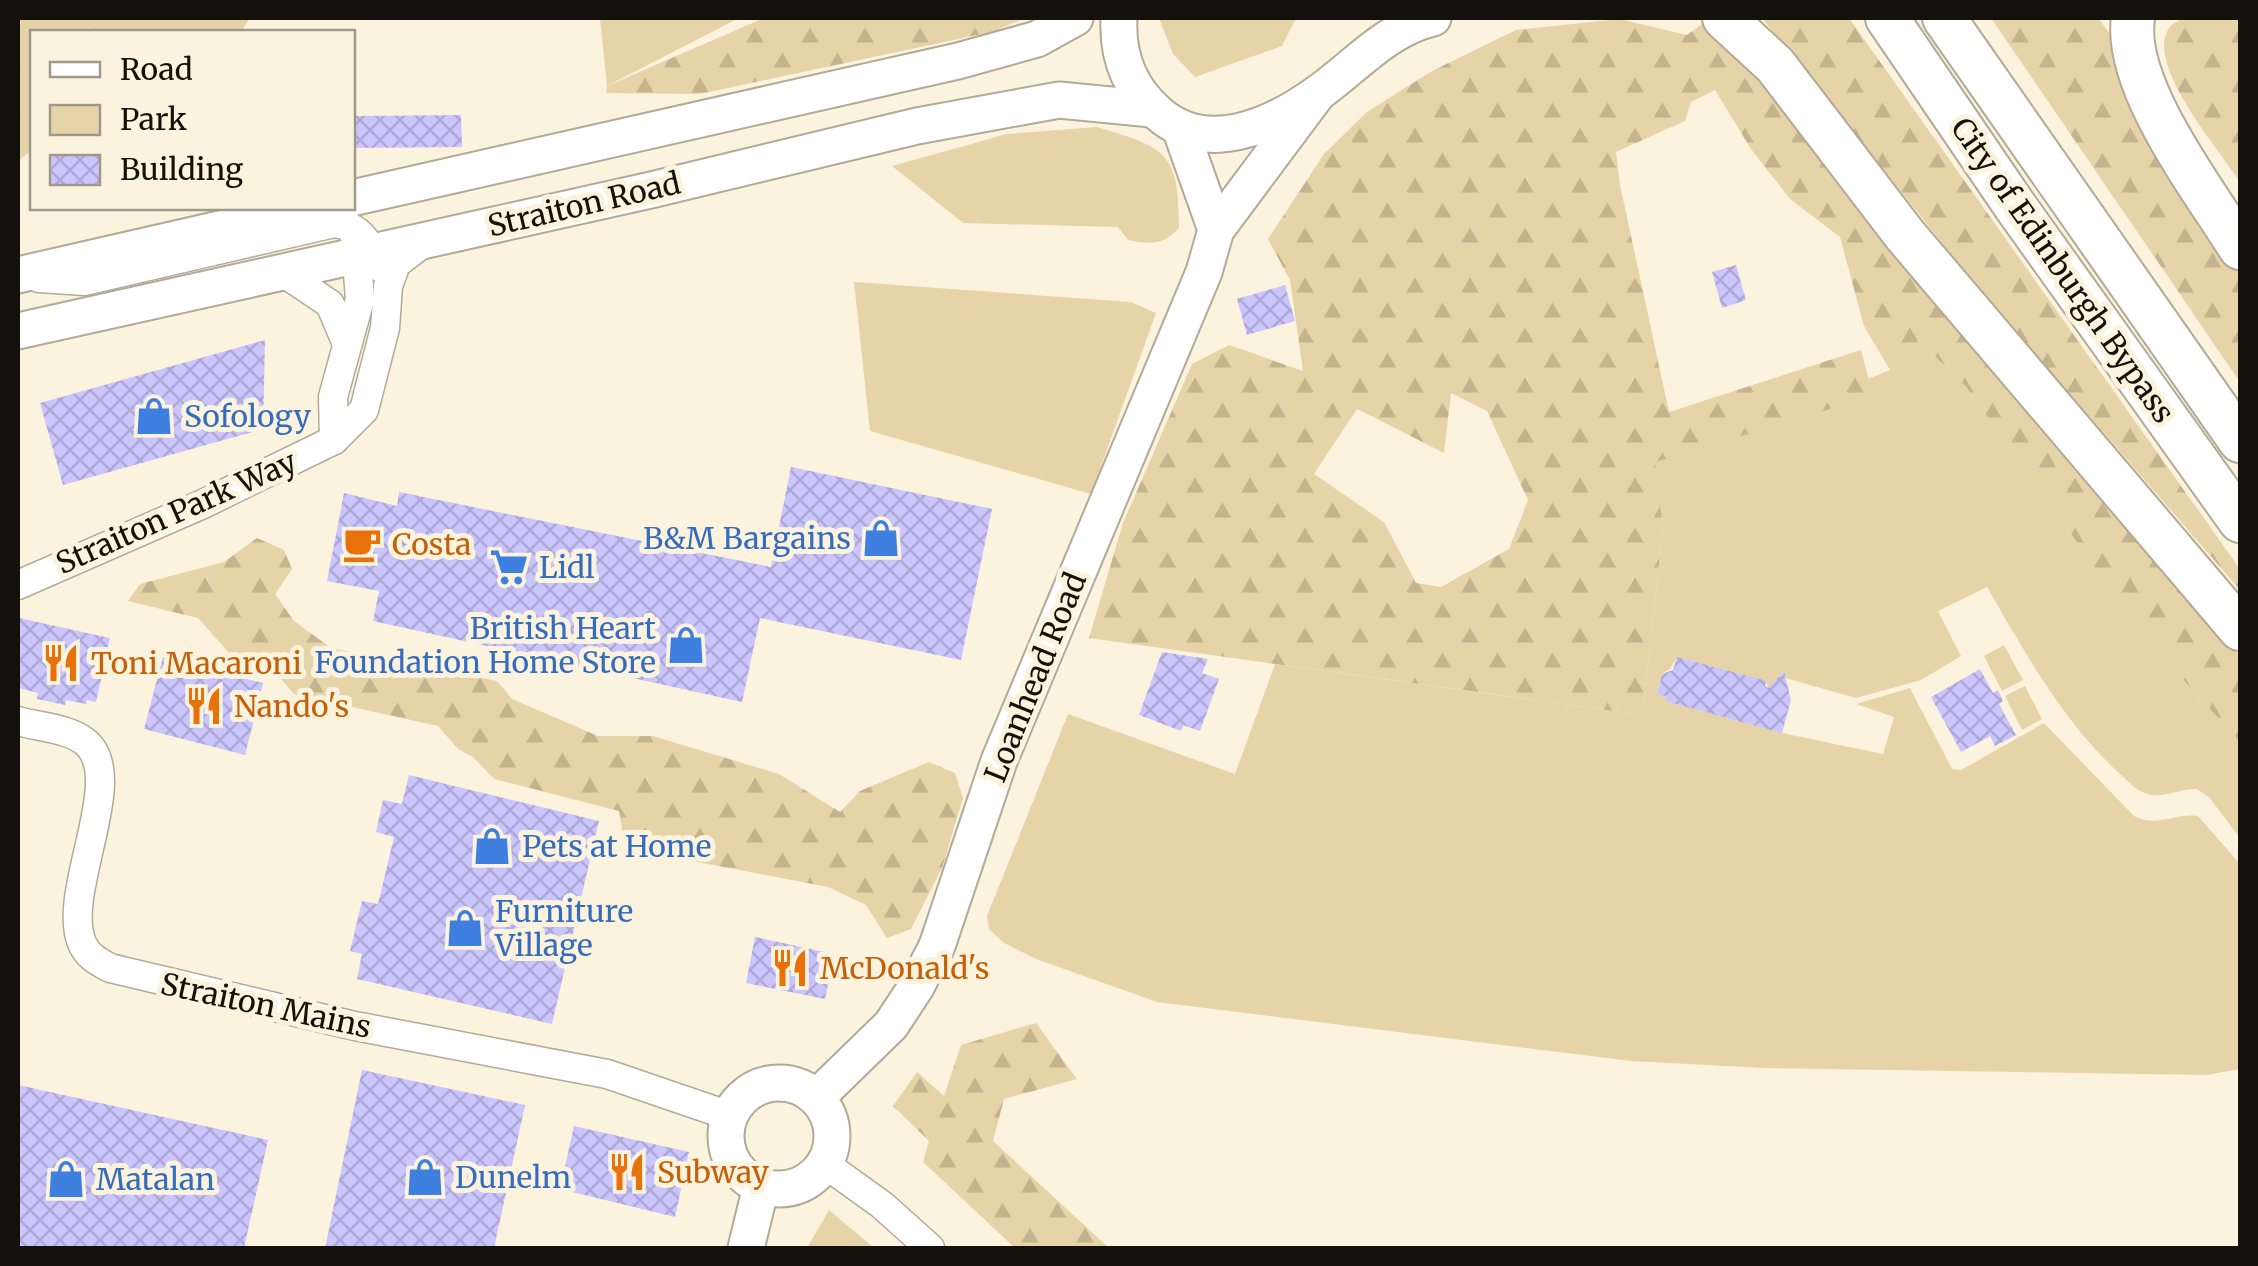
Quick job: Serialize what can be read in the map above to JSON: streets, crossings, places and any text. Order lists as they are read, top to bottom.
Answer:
{
  "streets": {
    "highway": ["City of Edinburgh Bypass"],
    "main road": ["Straiton Road", "Loanhead Road"],
    "street": ["Straiton Park Way", "Straiton Mains"]
  },
  "crossings": [
    ["Straiton Road", "Straiton Park Way"],
    ["Loanhead Road", "Straiton Mains"]
  ],
  "places": {
    "shop": [
      "Sofology",
      "B&M Bargains",
      "British Heart Foundation Home Store",
      "Pets at Home",
      "Furniture Village",
      "Dunelm",
      "Matalan"
    ],
    "cafe": ["Costa"],
    "supermarket": ["Lidl"],
    "restaurant": [
      "Toni Macaroni",
      "Nando's",
      "McDonald's",
      "Subway"
    ]
  },
  "legend": ["Road", "Park", "Building"]
}
